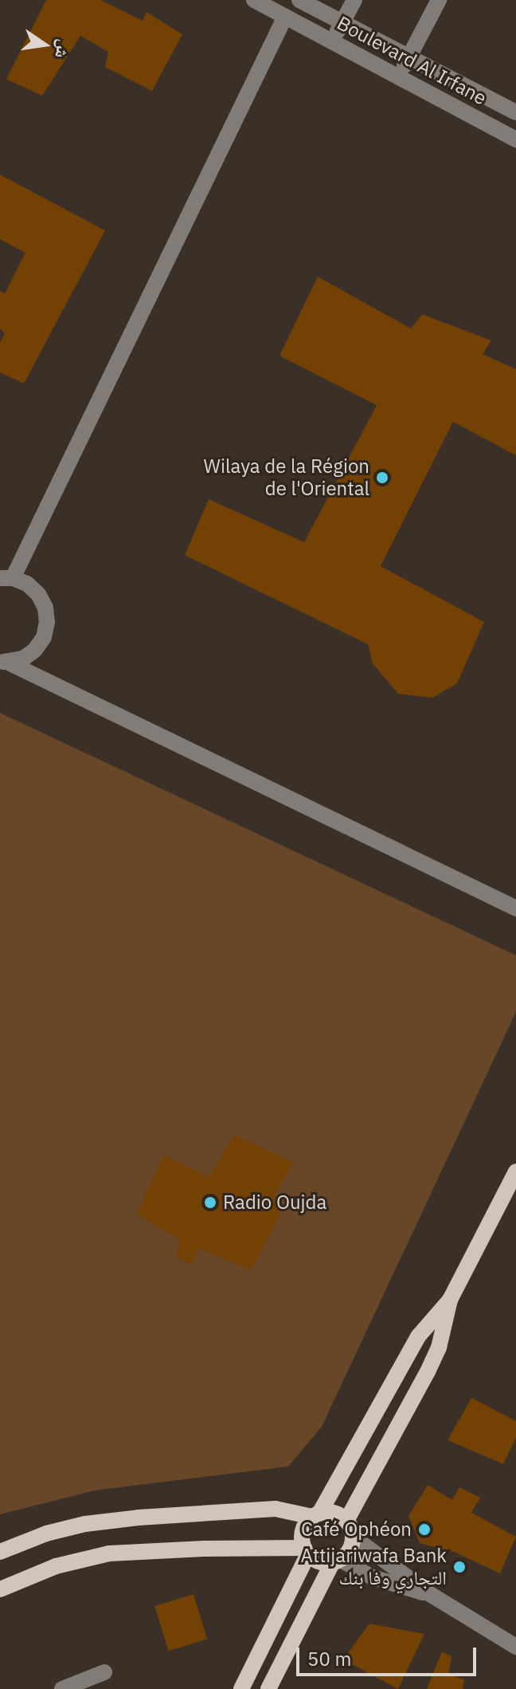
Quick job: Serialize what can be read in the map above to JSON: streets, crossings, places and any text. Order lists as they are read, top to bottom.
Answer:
{
  "streets": {
    "street": ["Boulevard Al Irfane"]
  },
  "places": [
    "Wilaya de la Région de l'Oriental",
    "Radio Oujda",
    "Café Ophéon",
    "Attijariwafa Bank التجاري وفا بنك"
  ],
  "scale_bar": "50 m",
  "north": "right"
}
